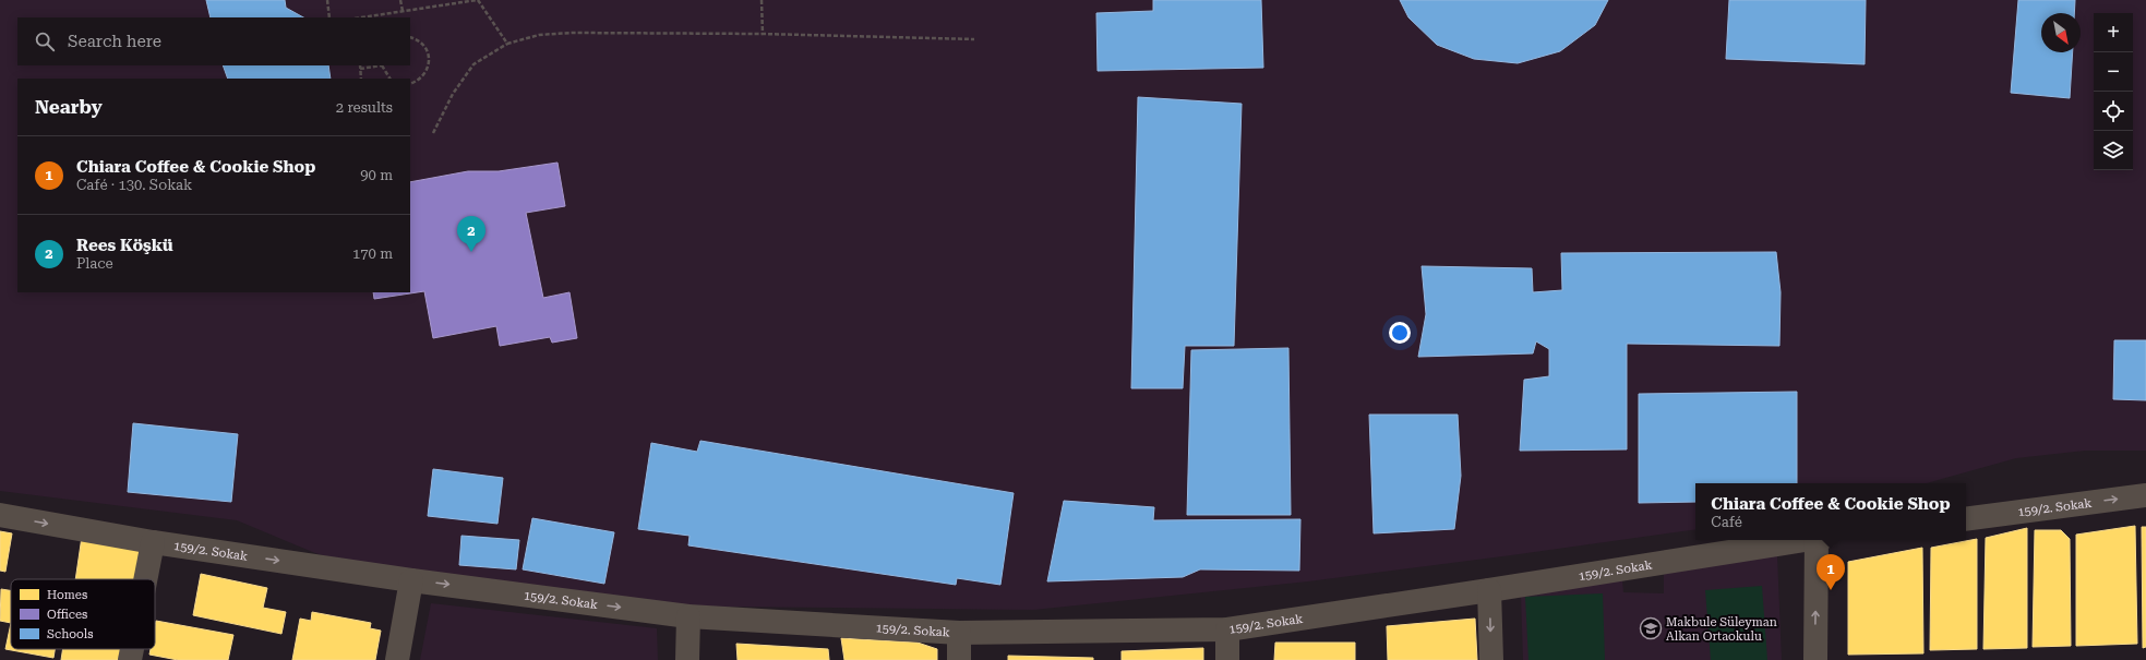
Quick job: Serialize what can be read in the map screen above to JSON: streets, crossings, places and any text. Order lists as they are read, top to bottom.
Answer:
{
  "streets": {
    "street": ["159/2. Sokak"]
  },
  "one_way": ["159/2. Sokak"],
  "places": {
    "school or university": ["Makbule Süleyman Alkan Ortaokulu"]
  },
  "legend": ["Homes", "Offices", "Schools"],
  "north": "bottom right",
  "page": {
    "map_buttons": ["+", "−"],
    "search": "Search here",
    "heading": ["Nearby", "2 results"],
    "list": [
      {
        "mark": "1",
        "name": "Chiara Coffee & Cookie Shop",
        "note": "Café · 130. Sokak",
        "value": "90 m"
      },
      {
        "mark": "2",
        "name": "Rees Köşkü",
        "note": "Place",
        "value": "170 m"
      }
    ],
    "pins": ["2", "1"],
    "popup": ["Chiara Coffee & Cookie Shop", "Café"]
  }
}
